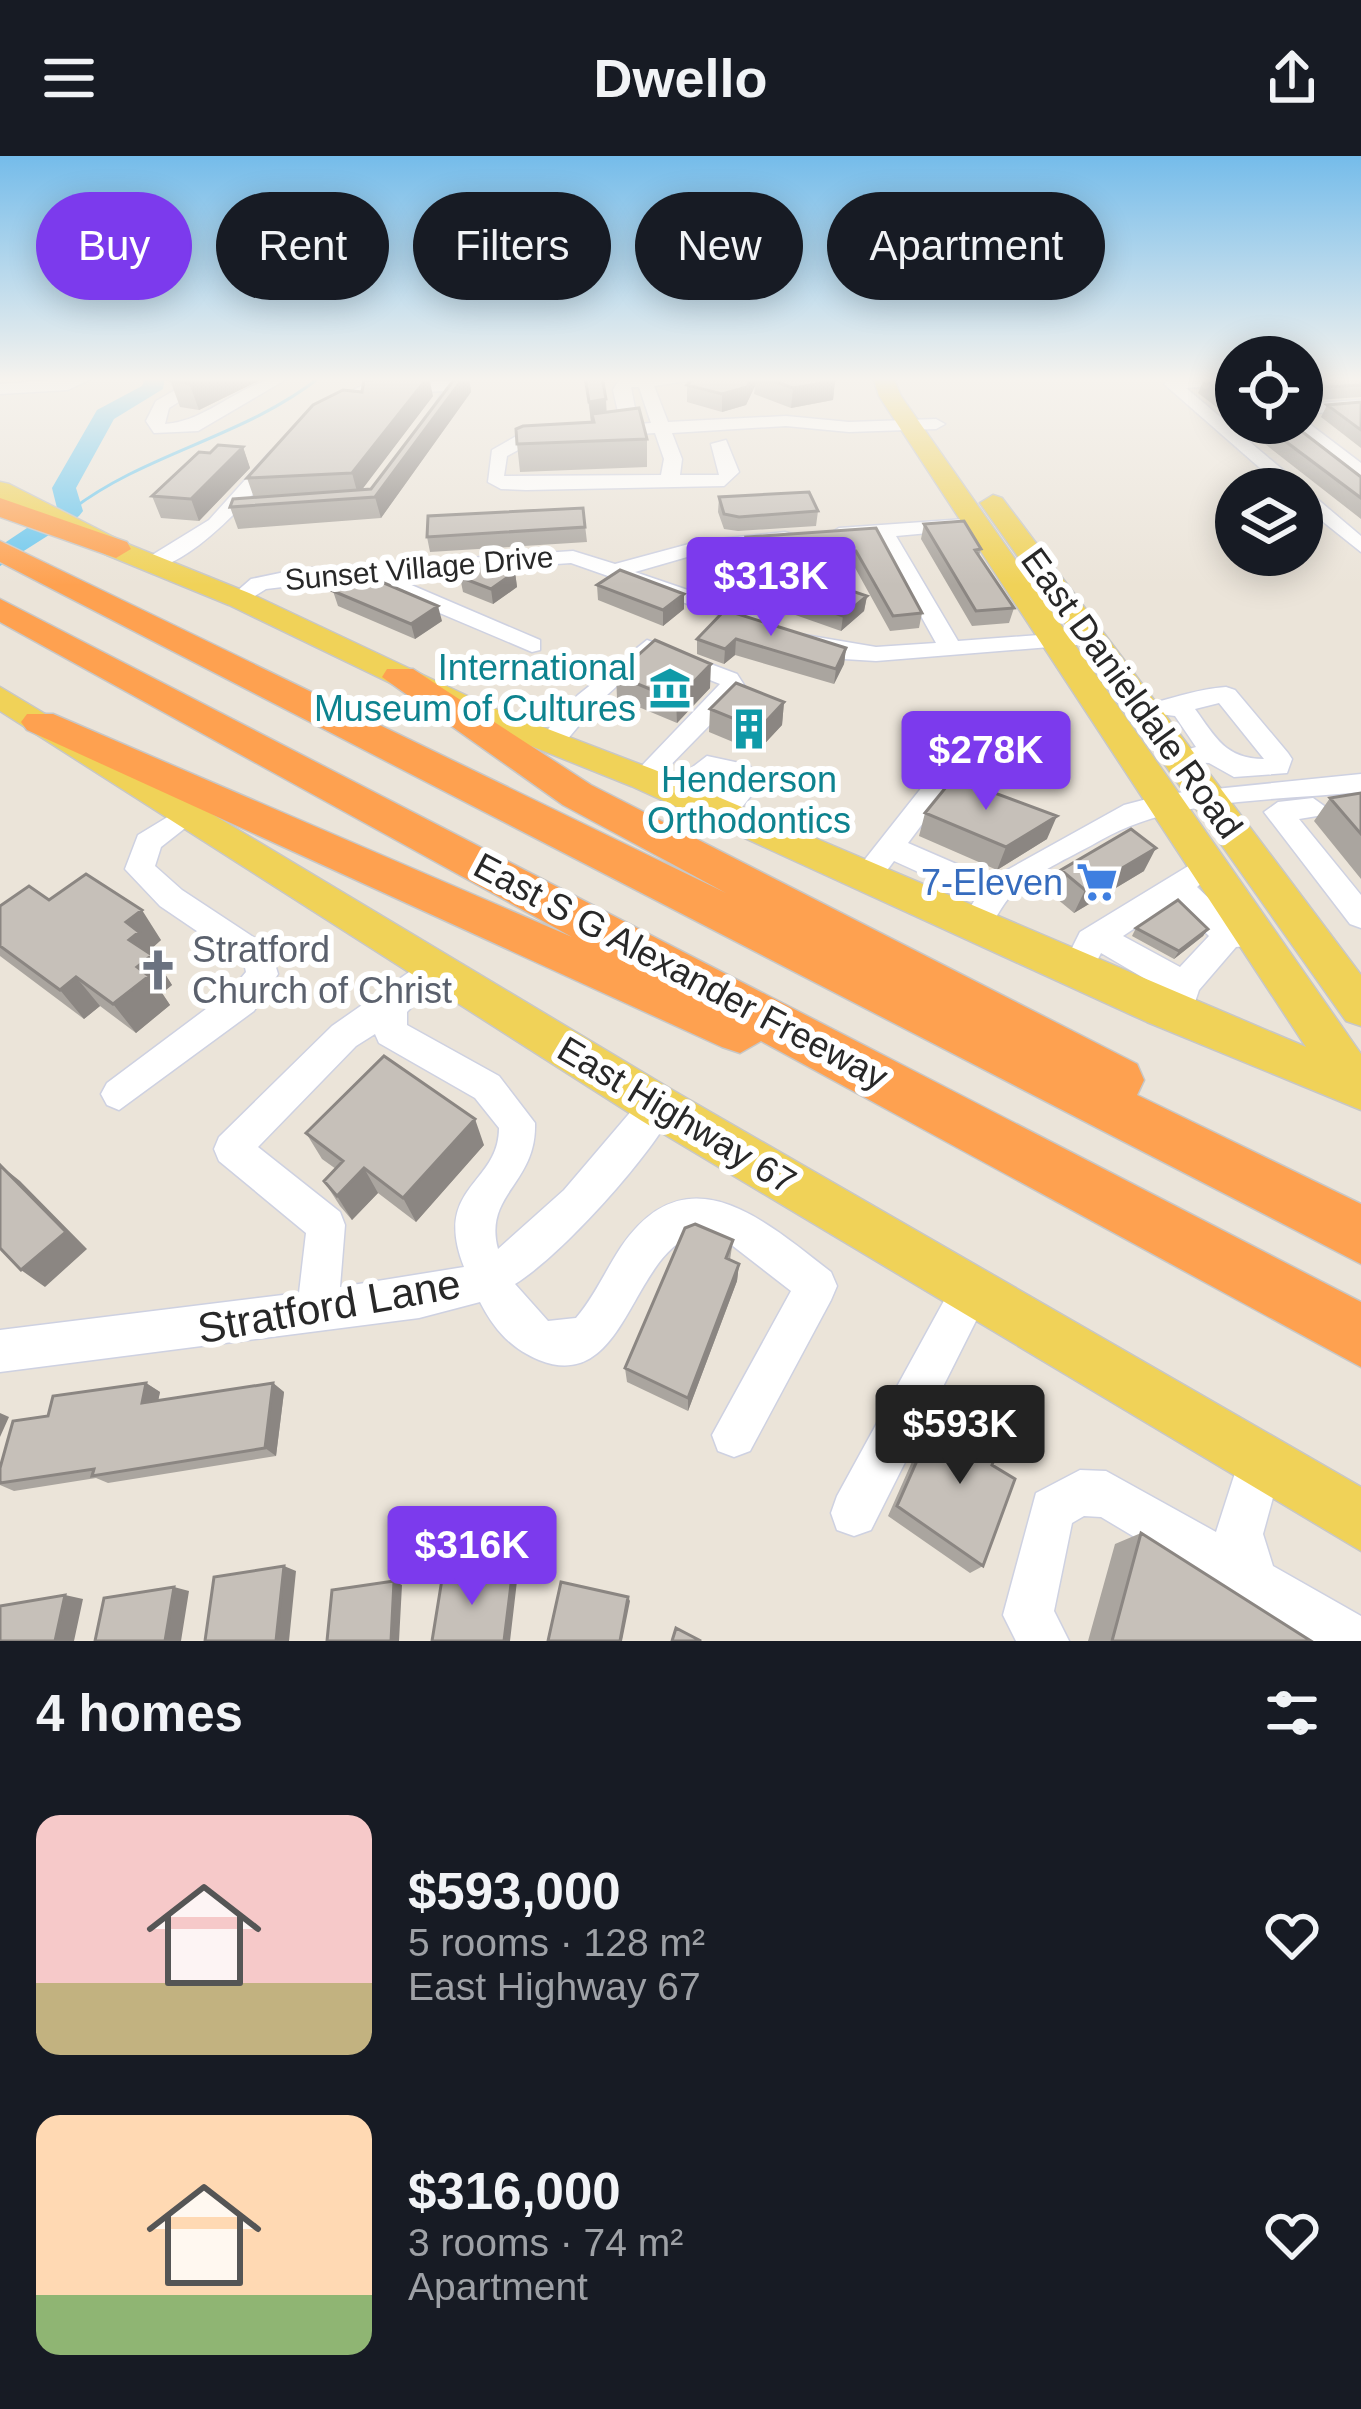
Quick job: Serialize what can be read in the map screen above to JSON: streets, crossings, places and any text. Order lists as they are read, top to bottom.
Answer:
{
  "streets": {
    "highway": ["East S G Alexander Freeway"],
    "main road": ["East Danieldale Road", "East Highway 67"],
    "street": ["Sunset Village Drive", "Stratford Lane"]
  },
  "crossings": [
    ["Sunset Village Drive", "East Danieldale Road"],
    ["East Highway 67", "Stratford Lane"]
  ],
  "places": {
    "museum": ["International Museum of Cultures"],
    "building": ["Henderson Orthodontics"],
    "supermarket": ["7-Eleven"],
    "church": ["Stratford Church of Christ"]
  },
  "page": {
    "header": "Dwello",
    "chip": [
      "Buy",
      "Rent",
      "Filters",
      "New",
      "Apartment"
    ],
    "price": [
      "$313K",
      "$278K",
      "$593K",
      "$316K"
    ],
    "heading": "4 homes",
    "list": [
      {
        "name": "$593,000",
        "note": "5 rooms · 128 m² · East Highway 67"
      },
      {
        "name": "$316,000",
        "note": "3 rooms · 74 m² · Apartment"
      }
    ]
  }
}
